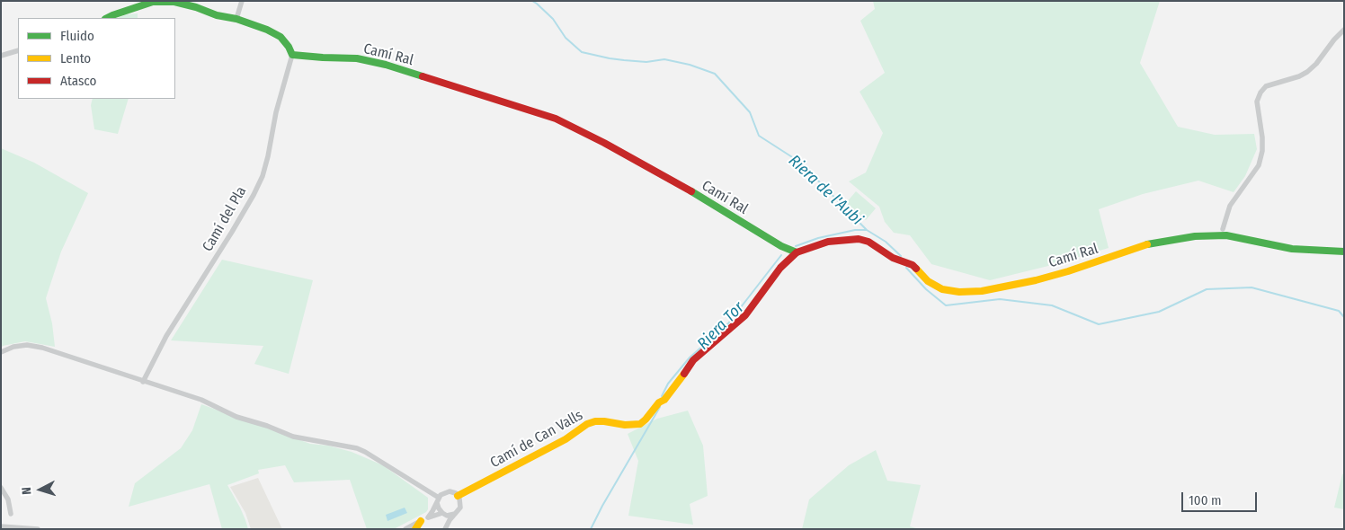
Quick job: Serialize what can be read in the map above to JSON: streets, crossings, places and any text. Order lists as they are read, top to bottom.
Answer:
{
  "streets": {
    "main road": ["Camí Ral", "Camí de Can Valls"],
    "street": ["Camí del Pla"]
  },
  "crossings": [
    ["Camí Ral", "Camí del Pla"],
    ["Camí Ral", "Camí de Can Valls"]
  ],
  "water": ["Riera de l'Aubi", "Riera Tor"],
  "legend": ["Fluido", "Lento", "Atasco"],
  "scale_bar": "100 m",
  "north": "left"
}
